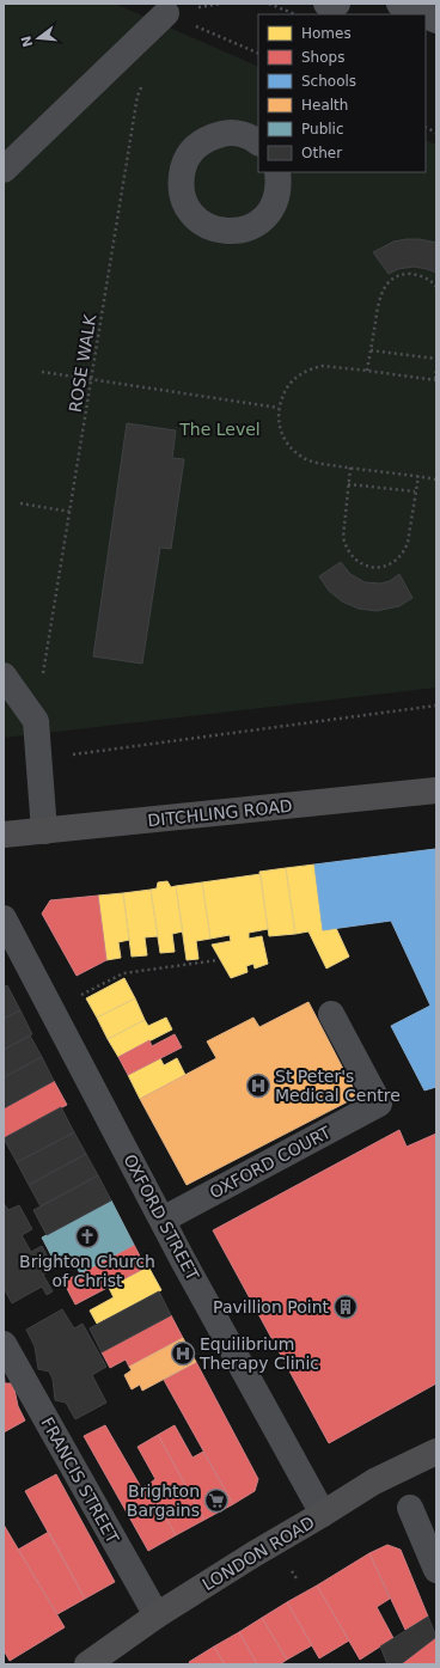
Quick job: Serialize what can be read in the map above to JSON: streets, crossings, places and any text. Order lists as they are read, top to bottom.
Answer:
{
  "streets": {
    "highway": ["DITCHLING ROAD", "LONDON ROAD"],
    "street": ["OXFORD COURT", "OXFORD STREET", "FRANCIS STREET"],
    "path": ["ROSE WALK"]
  },
  "crossings": [
    ["OXFORD COURT", "OXFORD STREET"],
    ["OXFORD STREET", "LONDON ROAD"],
    ["FRANCIS STREET", "LONDON ROAD"]
  ],
  "parks": ["The Level"],
  "places": {
    "hospital": ["St Peter's Medical Centre", "Equilibrium Therapy Clinic"],
    "church": ["Brighton Church of Christ"],
    "building": ["Pavillion Point"],
    "supermarket": ["Brighton Bargains"]
  },
  "legend": [
    "Homes",
    "Shops",
    "Schools",
    "Health",
    "Public",
    "Other"
  ],
  "north": "left"
}
